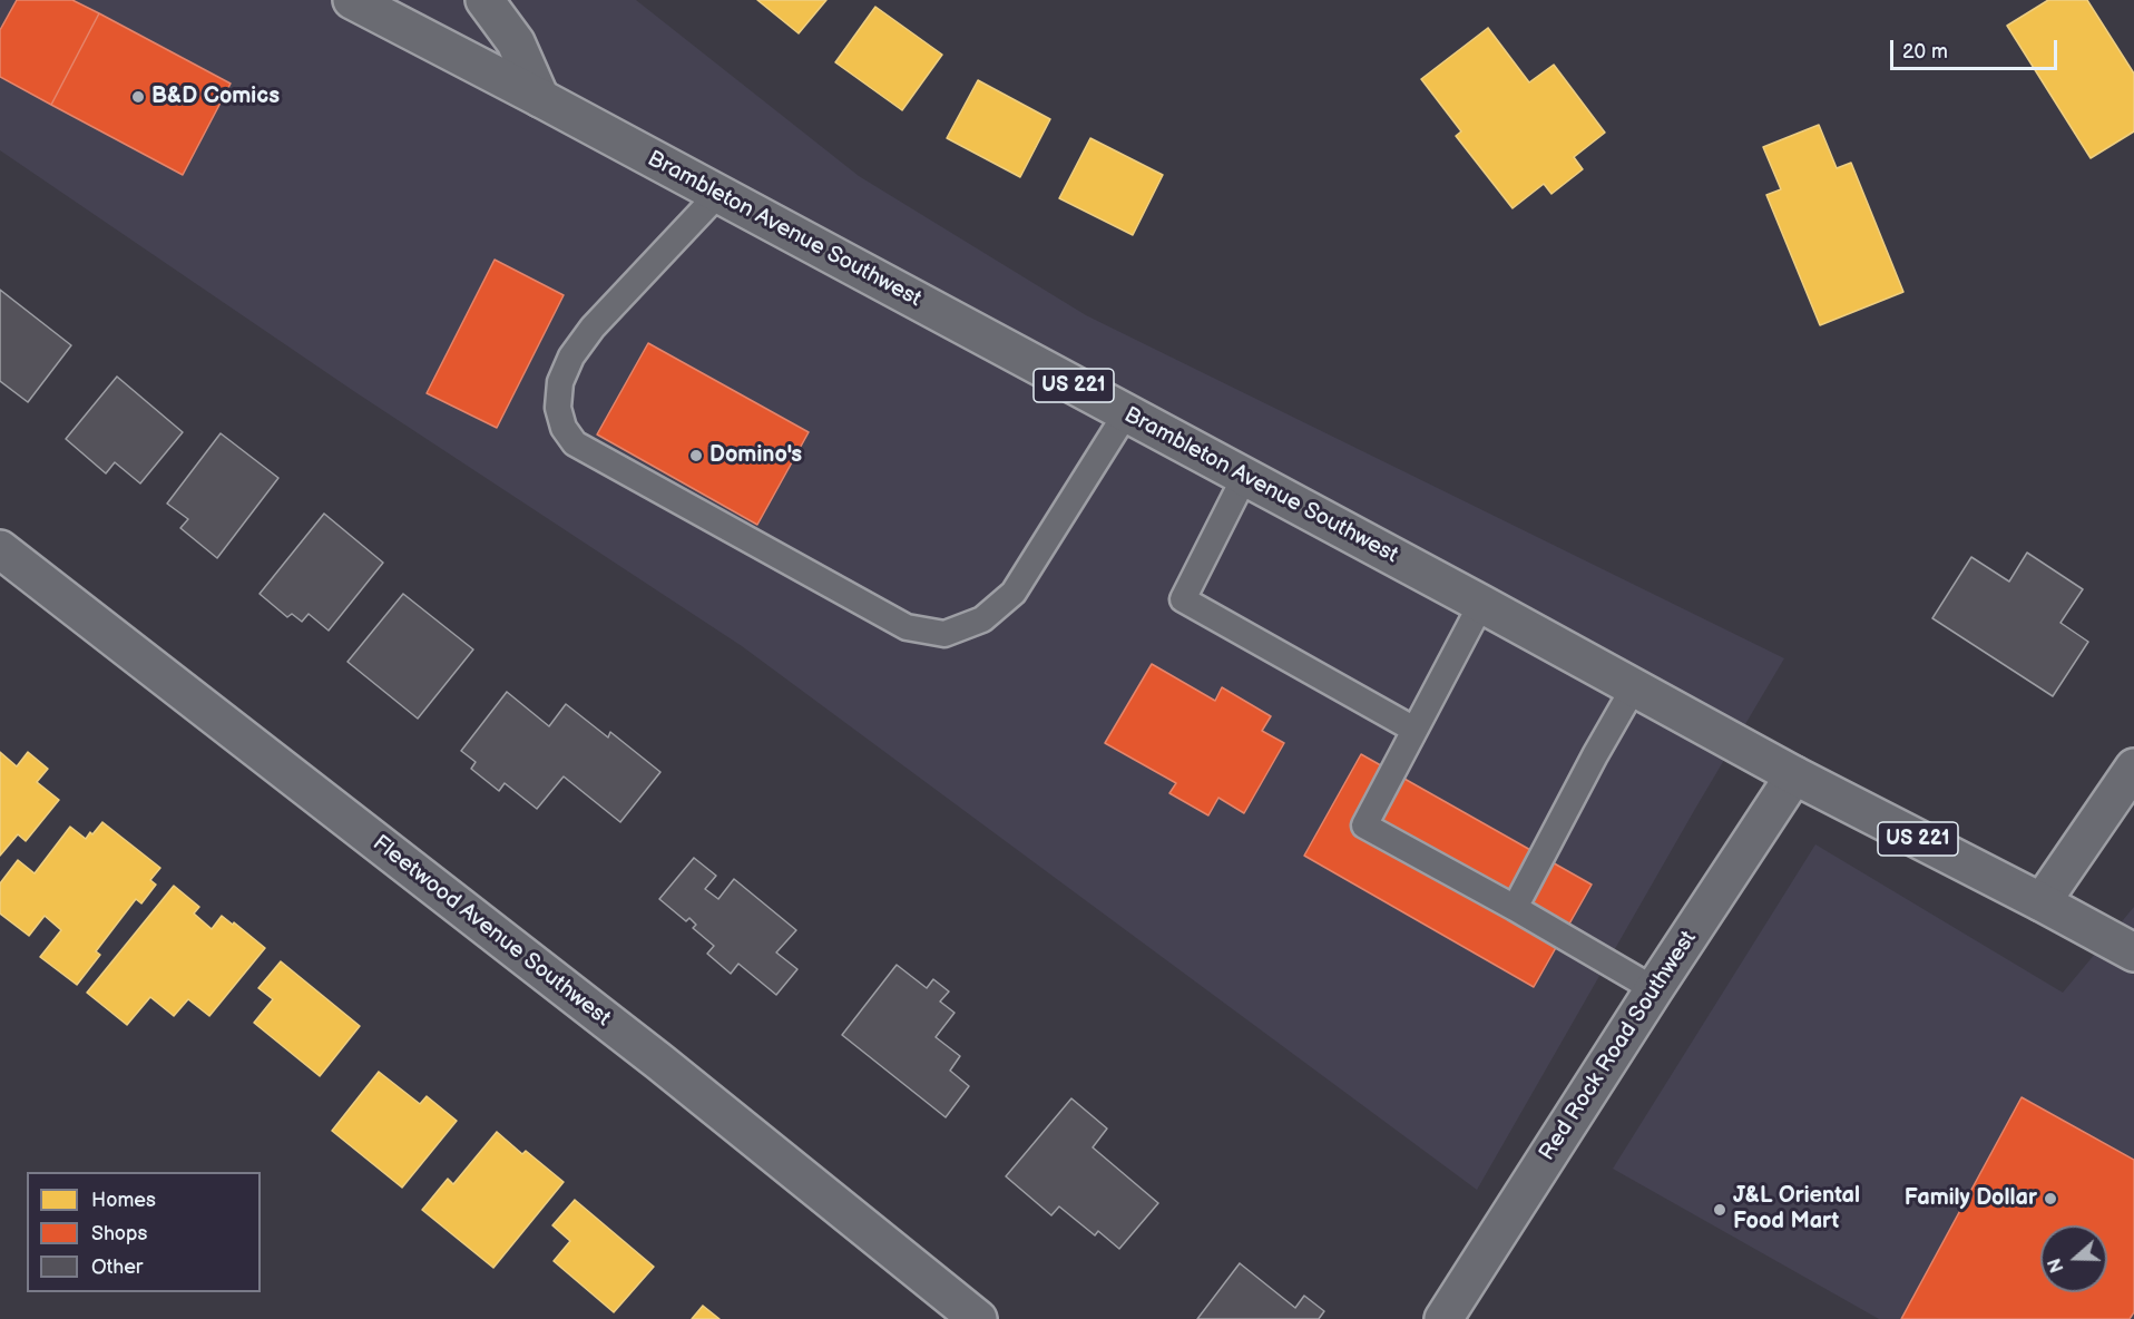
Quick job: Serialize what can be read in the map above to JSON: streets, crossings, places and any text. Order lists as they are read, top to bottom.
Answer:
{
  "streets": {
    "street": [
      "Brambleton Avenue Southwest",
      "US 221",
      "Fleetwood Avenue Southwest",
      "Red Rock Road Southwest"
    ]
  },
  "crossings": [
    ["Brambleton Avenue Southwest", "Red Rock Road Southwest"]
  ],
  "places": [
    "B&D Comics",
    "Domino's",
    "Family Dollar",
    "J&L Oriental Food Mart"
  ],
  "legend": ["Homes", "Shops", "Other"],
  "scale_bar": "20 m",
  "north": "left"
}
